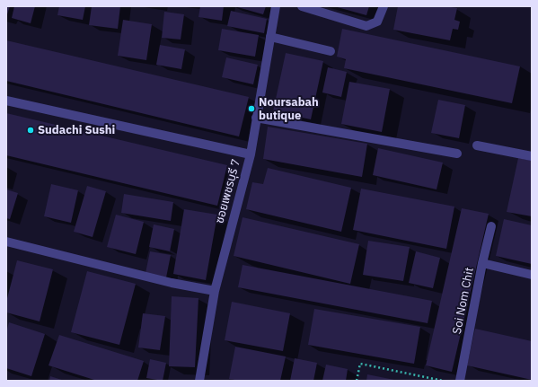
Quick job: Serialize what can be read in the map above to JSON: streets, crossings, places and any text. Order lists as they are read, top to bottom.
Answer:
{
  "streets": {
    "street": ["ซอยเพชรบุรี 7", "Soi Nom Chit"]
  },
  "places": ["Noursabah butique", "Sudachi Sushi"]
}
